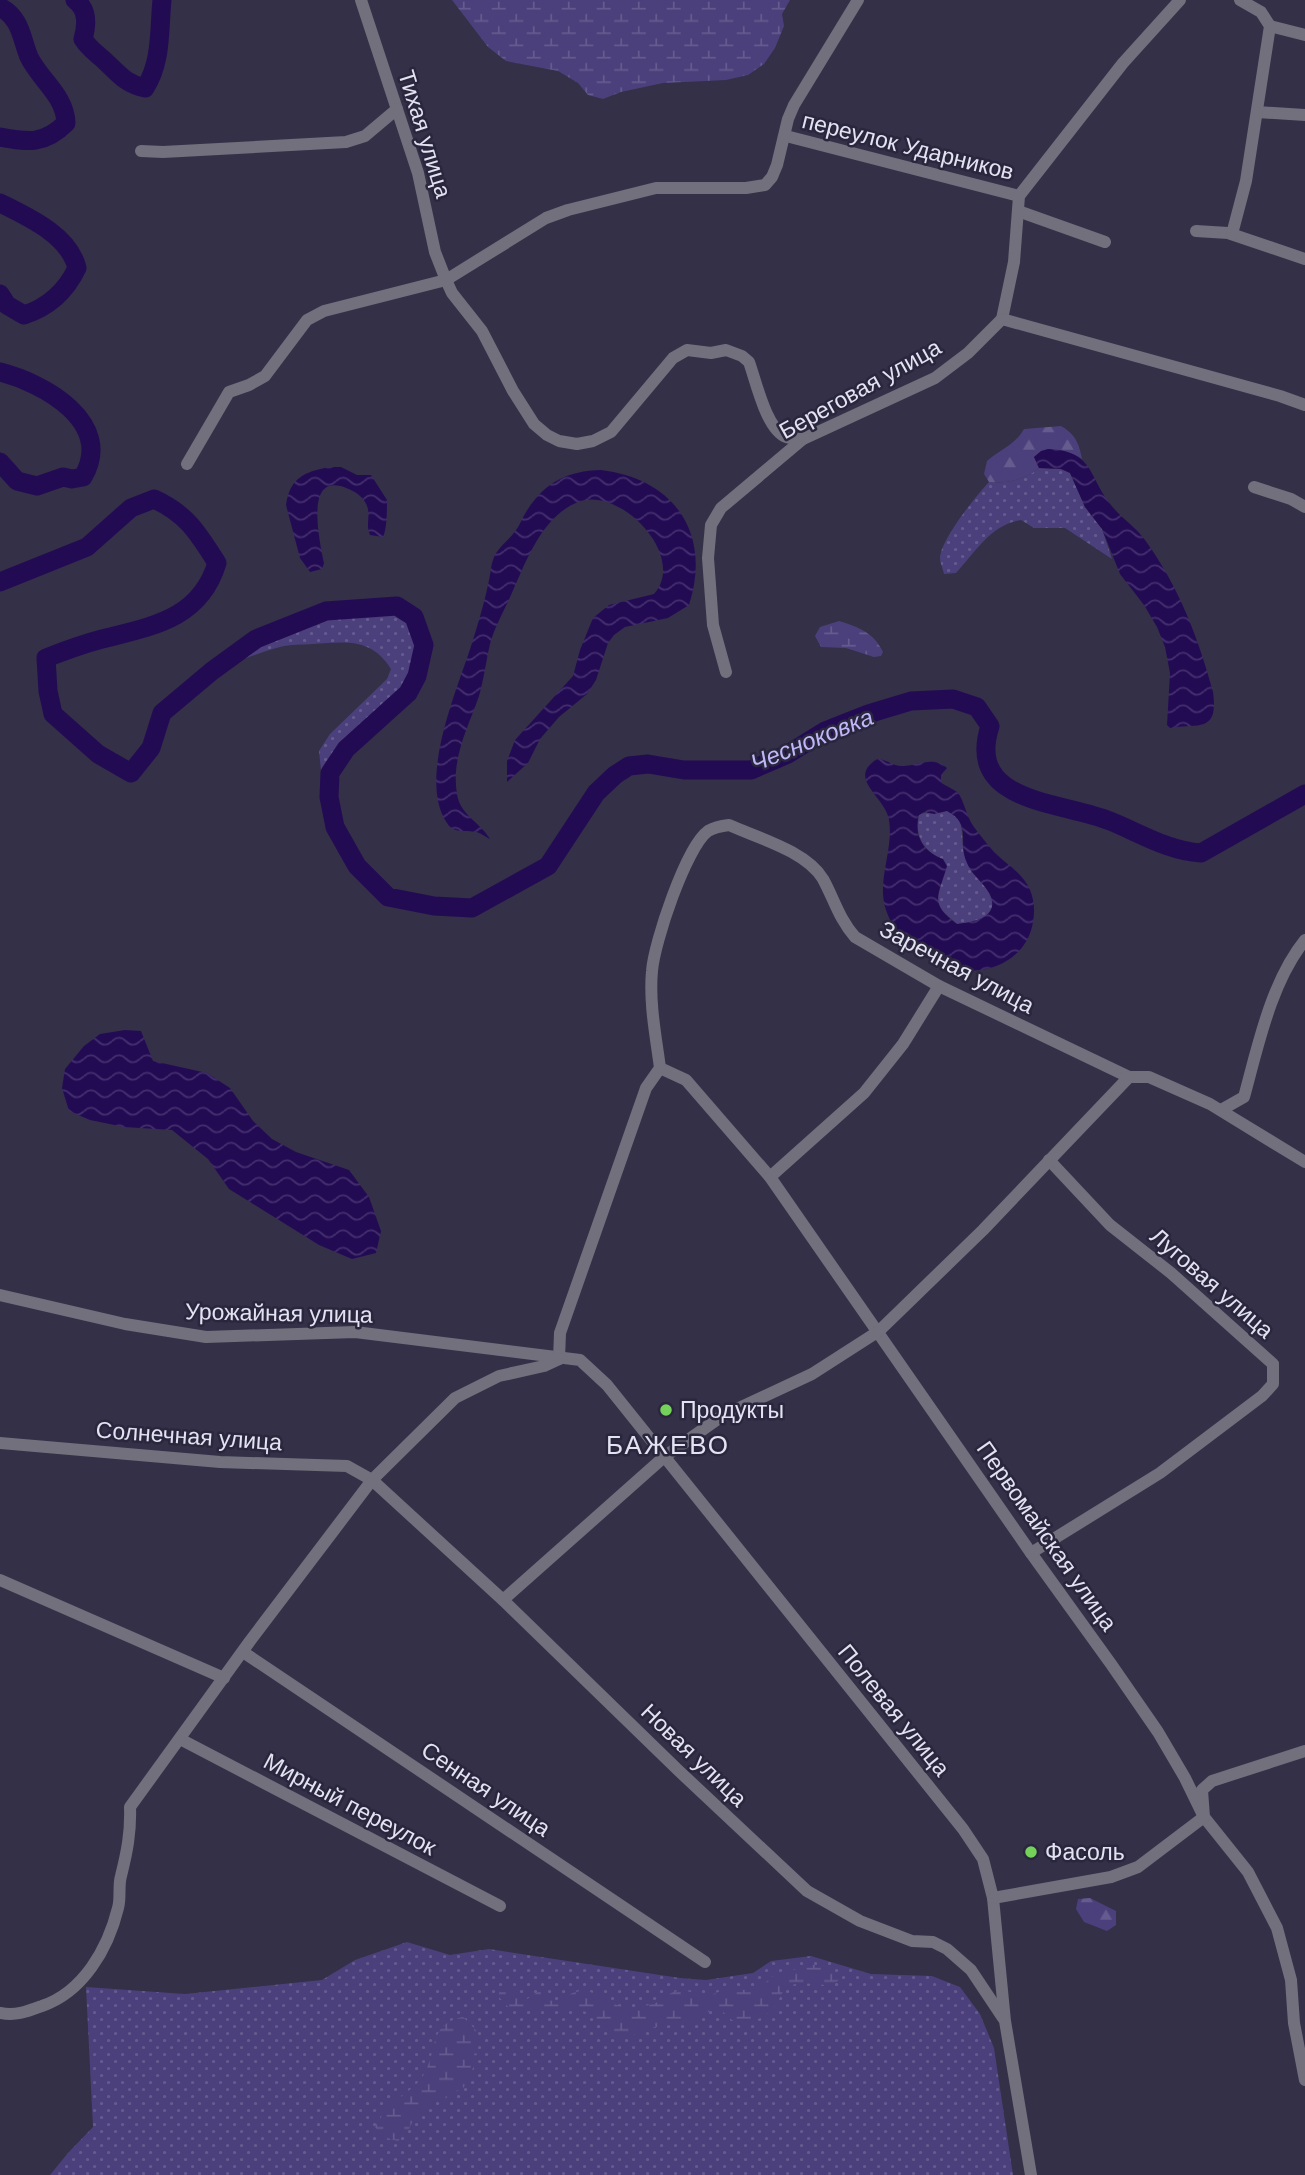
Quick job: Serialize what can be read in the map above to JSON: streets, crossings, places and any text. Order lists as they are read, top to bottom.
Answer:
{
  "streets": {
    "street": [
      "Тихая улица",
      "переулок Ударников",
      "Береговая улица",
      "Заречная улица",
      "Луговая улица",
      "Урожайная улица",
      "Солнечная улица",
      "Первомайская улица",
      "Полевая улица",
      "Новая улица",
      "Сенная улица",
      "Мирный переулок"
    ]
  },
  "crossings": [
    ["Тихая улица", "Береговая улица"],
    ["Заречная улица", "Первомайская улица"],
    ["Луговая улица", "Первомайская улица"],
    ["Урожайная улица", "Полевая улица"],
    ["Солнечная улица", "Новая улица"],
    ["Полевая улица", "Новая улица"]
  ],
  "districts": ["БАЖЕВО"],
  "water": ["Чесноковка"],
  "places": ["Продукты", "Фасоль"]
}
